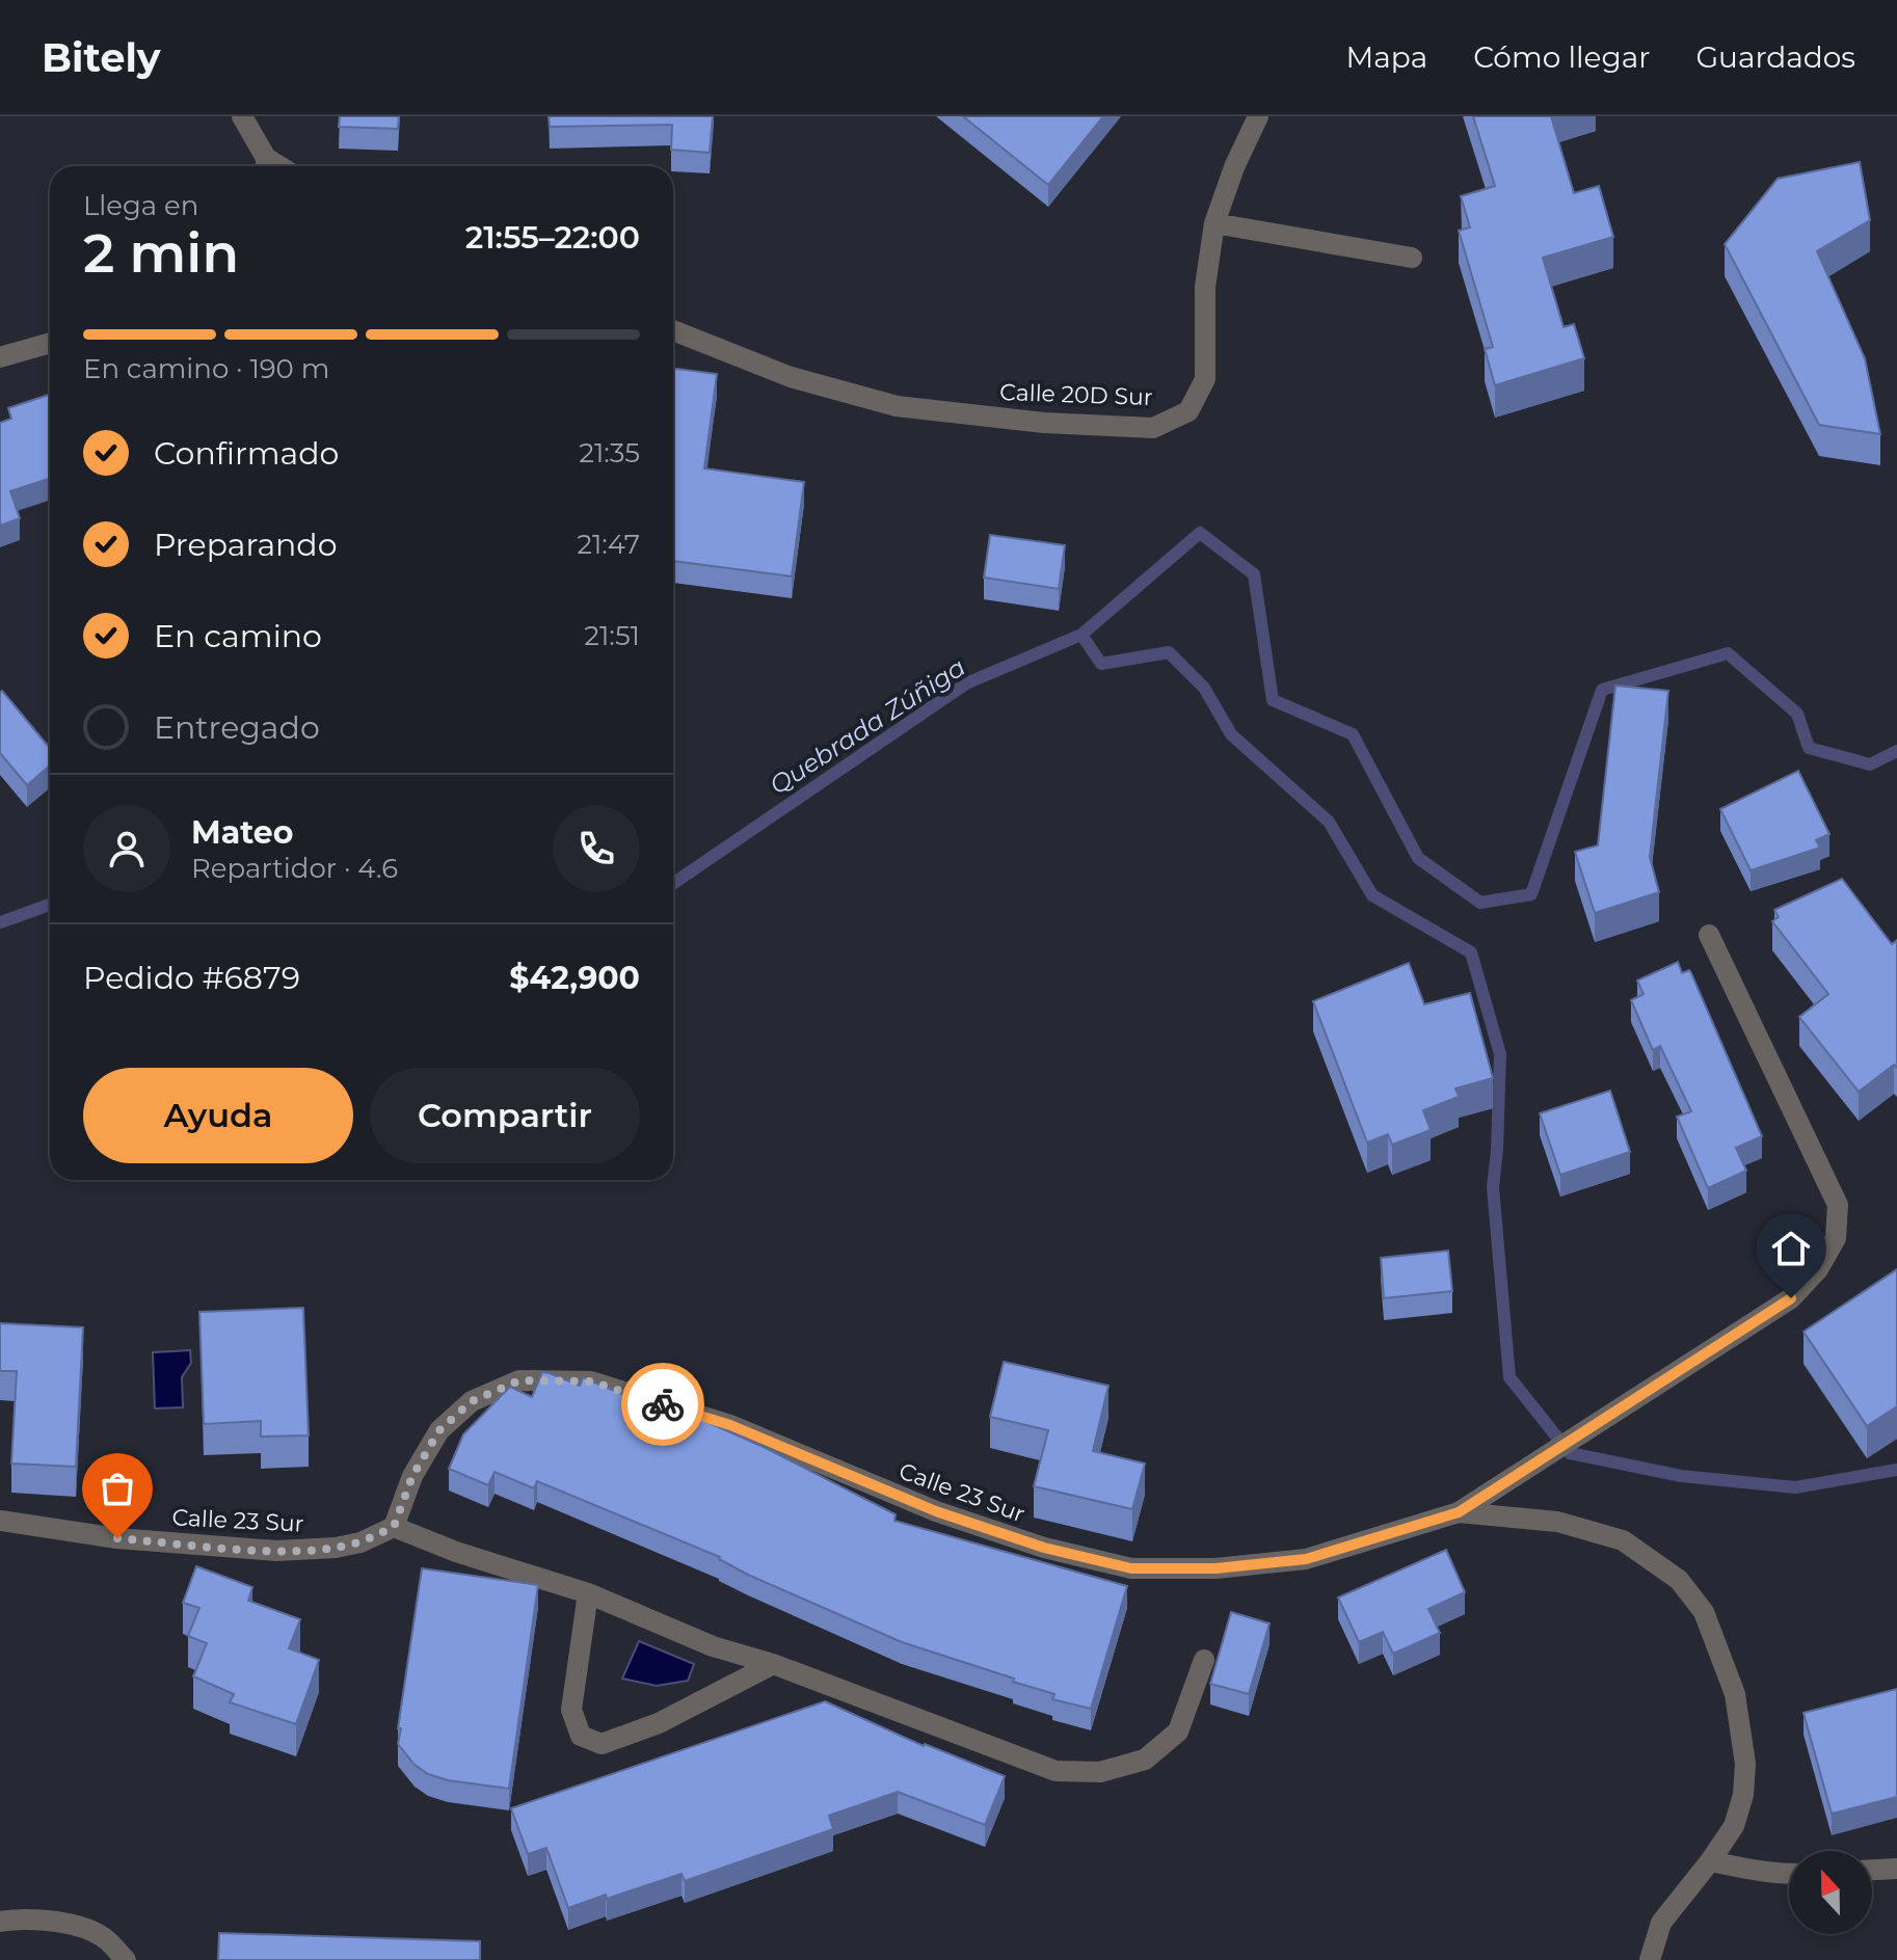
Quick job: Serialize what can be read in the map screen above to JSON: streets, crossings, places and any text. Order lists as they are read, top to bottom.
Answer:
{
  "streets": {
    "street": ["Calle 20D Sur", "Calle 23 Sur"]
  },
  "water": ["Quebrada Zúñiga"],
  "north": "top",
  "page": {
    "header": "Bitely",
    "nav": ["Mapa", "Cómo llegar", "Guardados"],
    "heading": ["2 min", "Llega en", "21:55–22:00"],
    "panel": [
      "Mateo",
      "Repartidor · 4.6",
      "Pedido #6879",
      "$42,900"
    ],
    "bar": "En camino · 190 m",
    "list": [
      ["Confirmado", "21:35"],
      ["Preparando", "21:47"],
      ["En camino", "21:51"],
      "Entregado"
    ],
    "buttons": ["Ayuda", "Compartir"]
  }
}
